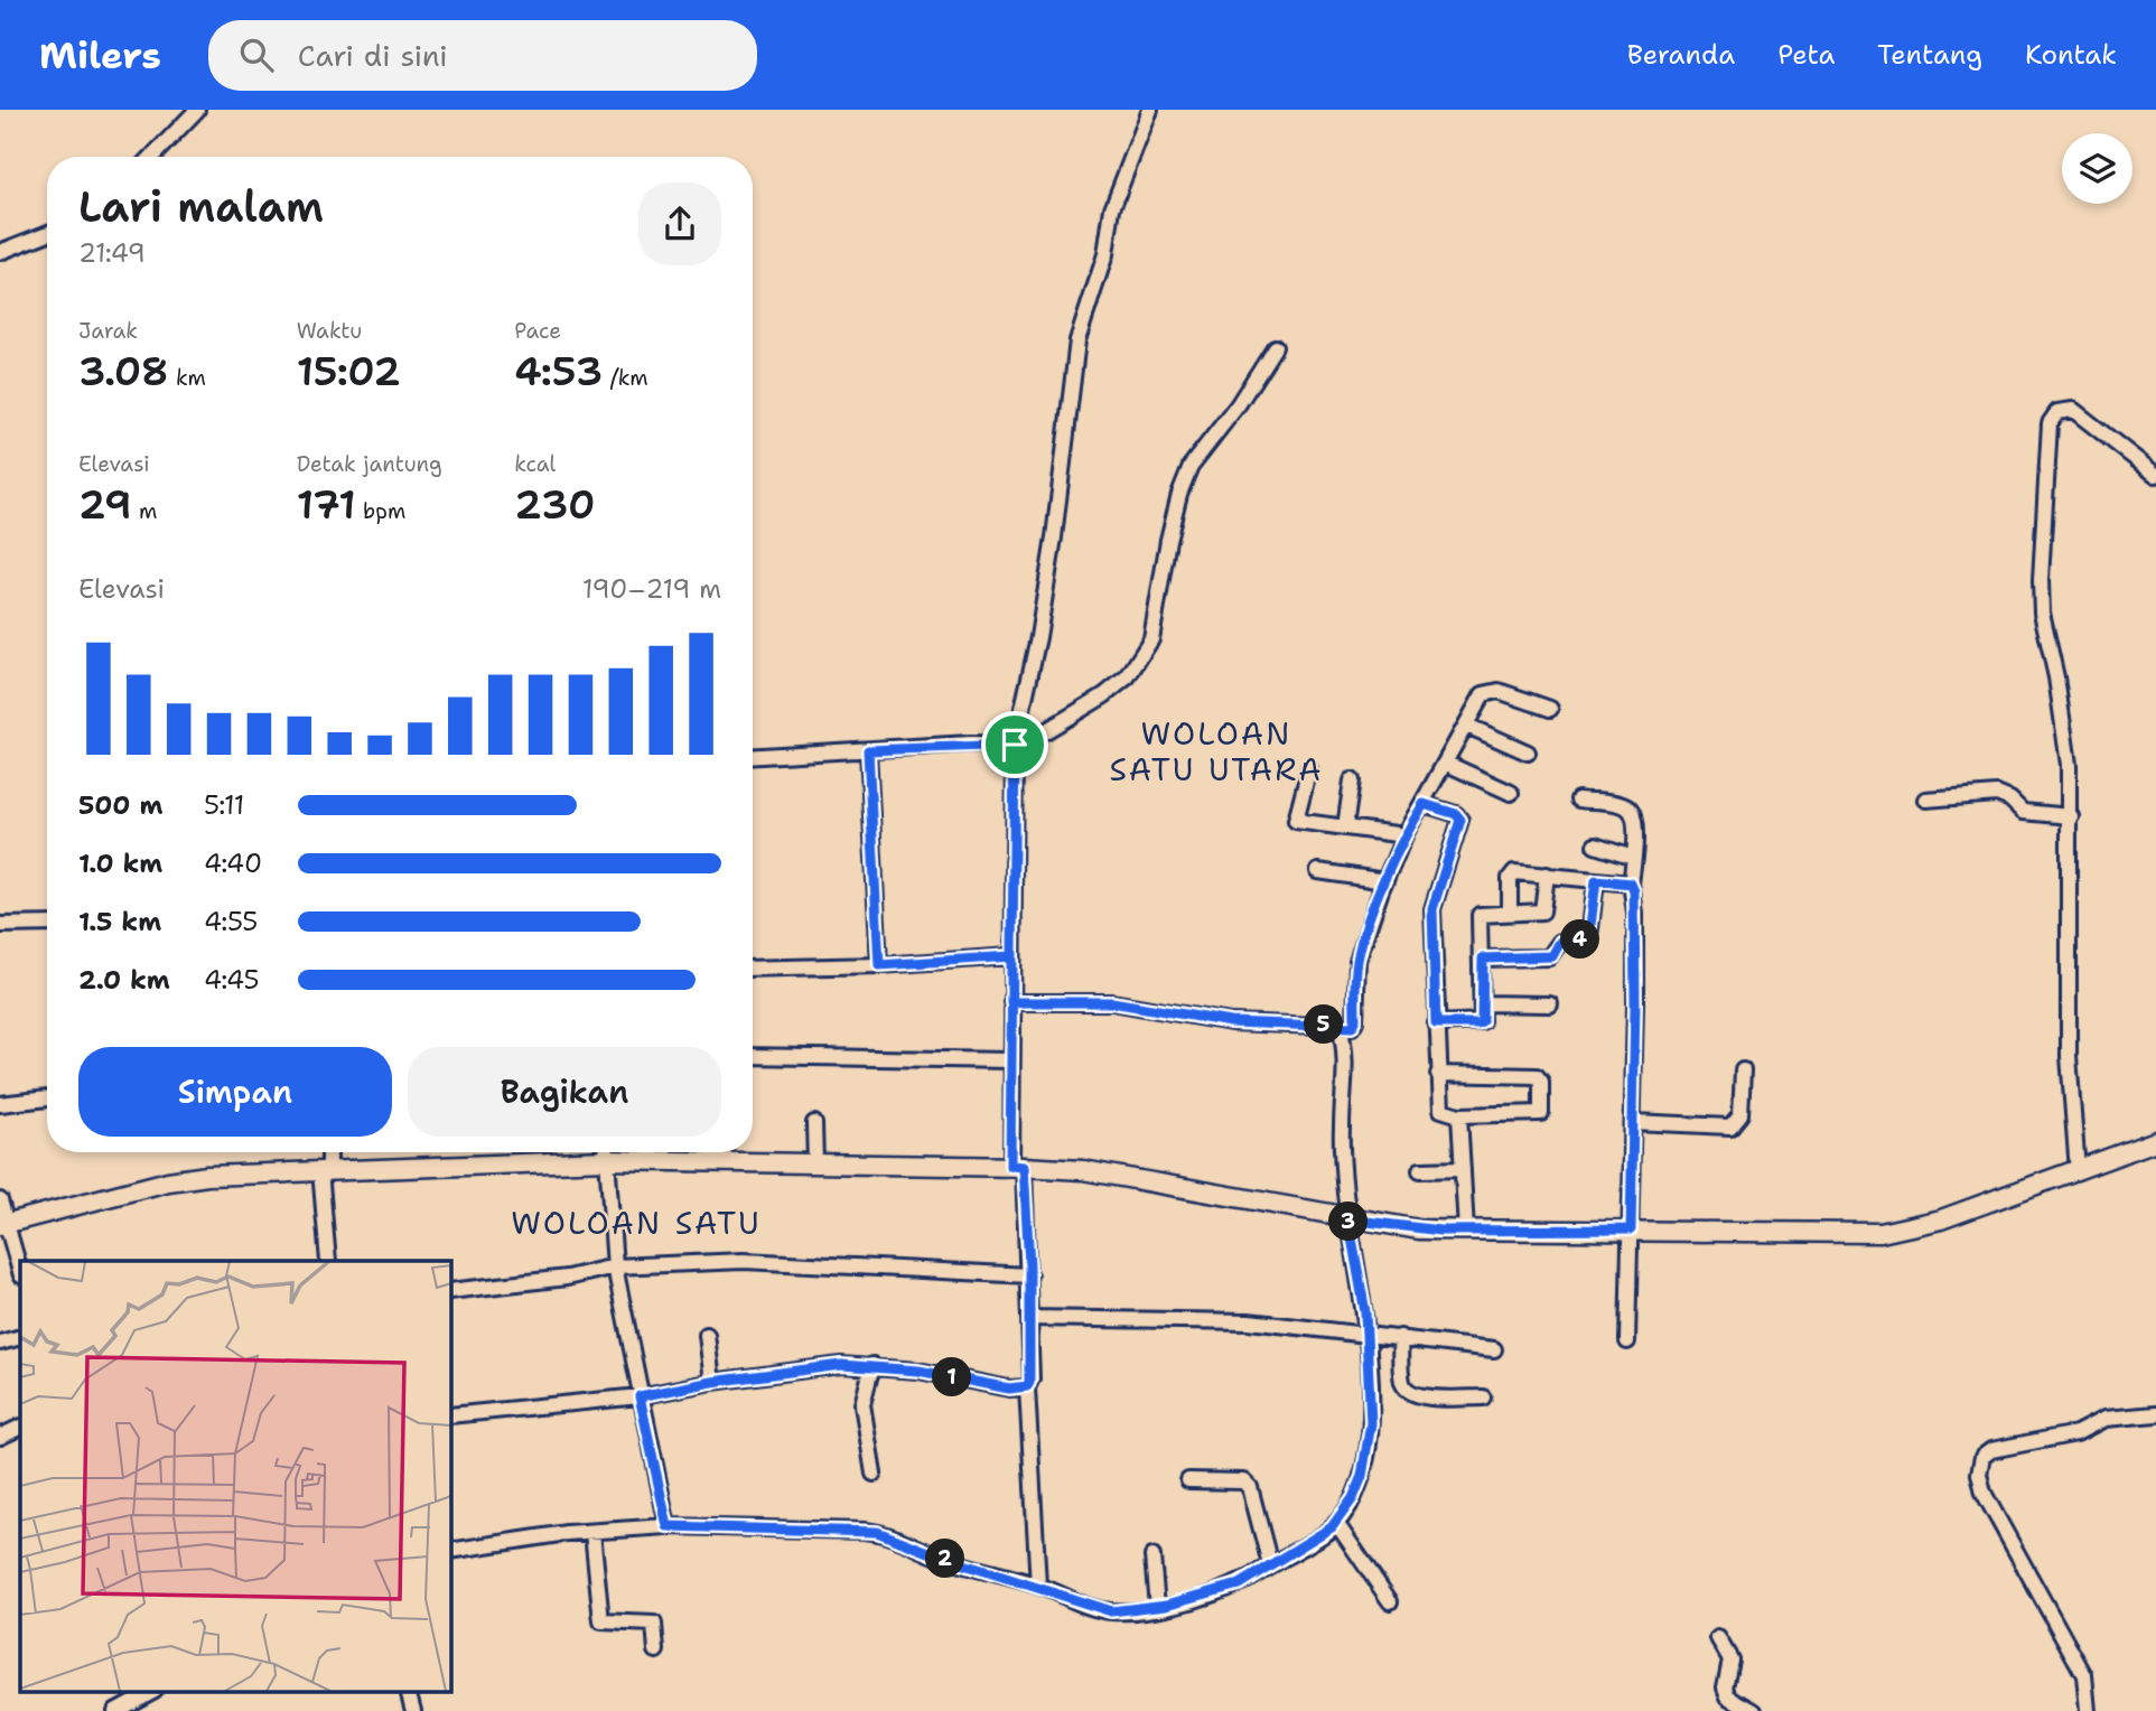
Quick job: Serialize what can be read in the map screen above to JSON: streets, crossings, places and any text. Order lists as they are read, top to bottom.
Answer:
{
  "districts": ["WOLOAN SATU UTARA", "WOLOAN SATU"],
  "page": {
    "header": "Milers",
    "search": "Cari di sini",
    "nav": [
      "Beranda",
      "Peta",
      "Tentang",
      "Kontak"
    ],
    "heading": ["Lari malam", "21:49"],
    "stats": [
      ["Jarak", "3.08 km"],
      ["Waktu", "15:02"],
      ["Pace", "4:53 /km"],
      ["Elevasi", "29 m"],
      ["Detak jantung", "171 bpm"],
      ["kcal", "230"]
    ],
    "chart": ["Elevasi", "190–219 m"],
    "list": [
      {
        "name": "500 m",
        "note": "5:11"
      },
      {
        "name": "1.0 km",
        "note": "4:40"
      },
      {
        "name": "1.5 km",
        "note": "4:55"
      },
      {
        "name": "2.0 km",
        "note": "4:45"
      }
    ],
    "pins": [
      "4",
      "5",
      "3",
      "1",
      "2"
    ],
    "buttons": ["Simpan", "Bagikan"]
  }
}
